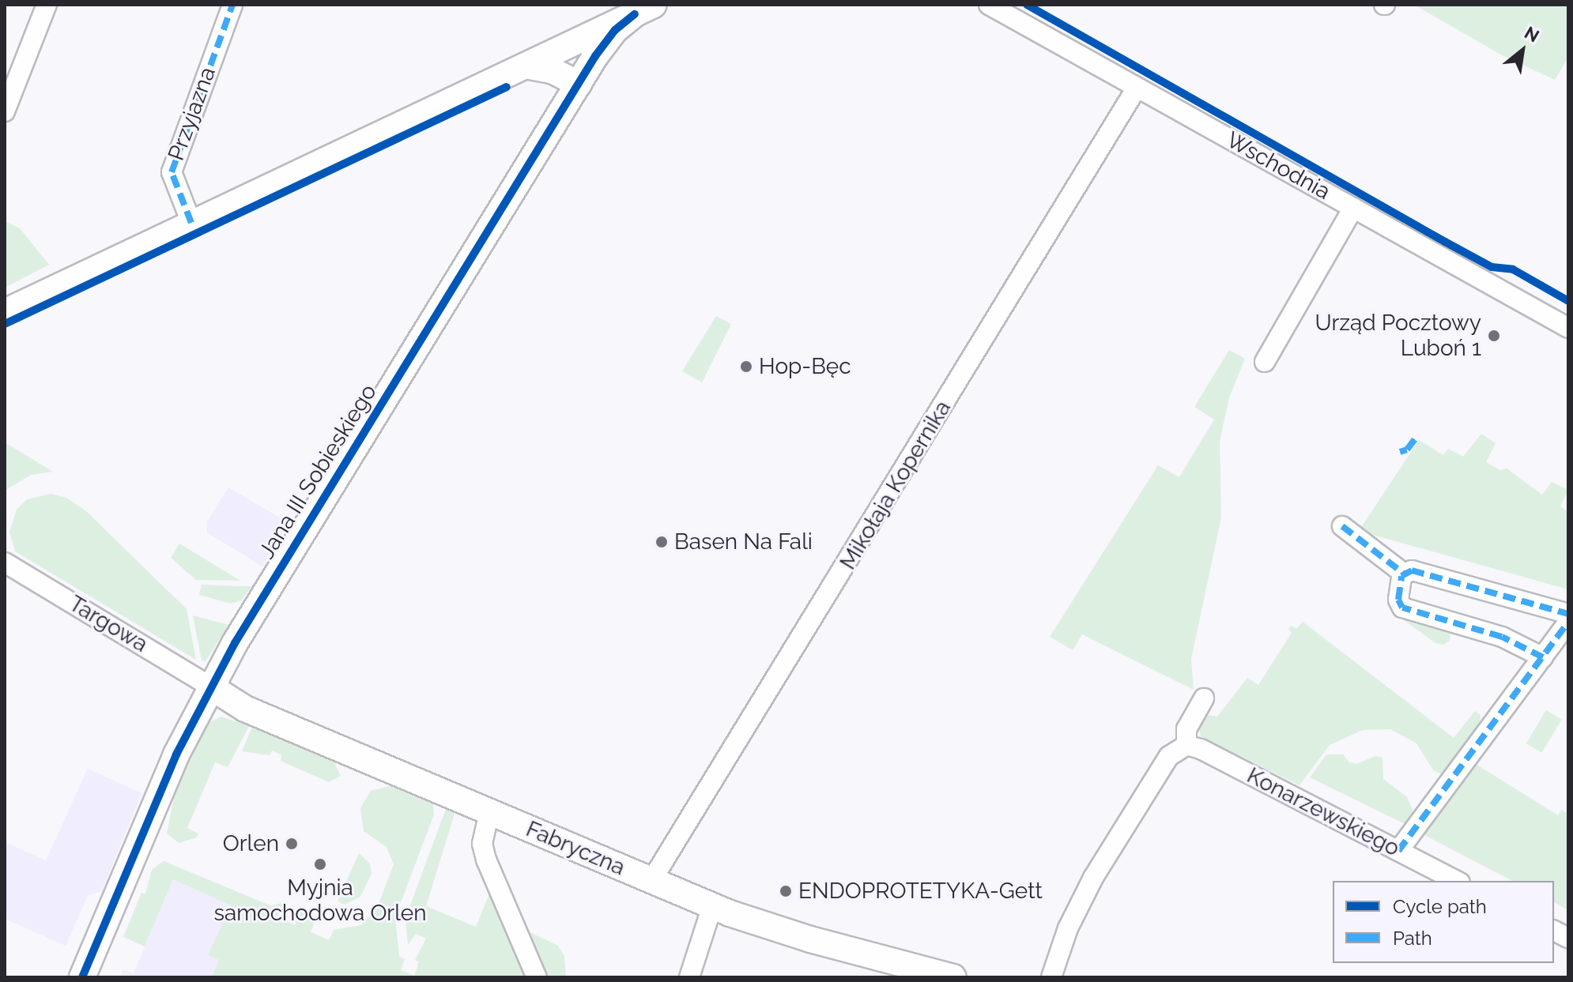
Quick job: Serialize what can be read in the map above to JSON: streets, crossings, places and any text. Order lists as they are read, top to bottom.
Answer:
{
  "streets": {
    "street": [
      "Przyjazna",
      "Wschodnia",
      "Jana III Sobieskiego",
      "Mikołaja Kopernika",
      "Targowa",
      "Konarzewskiego",
      "Fabryczna"
    ]
  },
  "crossings": [
    ["Wschodnia", "Mikołaja Kopernika"],
    ["Jana III Sobieskiego", "Targowa"],
    ["Jana III Sobieskiego", "Fabryczna"],
    ["Mikołaja Kopernika", "Fabryczna"],
    ["Targowa", "Fabryczna"]
  ],
  "places": [
    "Urząd Pocztowy Luboń 1",
    "Hop-Bęc",
    "Basen Na Fali",
    "Orlen",
    "Myjnia samochodowa Orlen",
    "ENDOPROTETYKA-Gett"
  ],
  "legend": ["Cycle path", "Path"],
  "north": "top right"
}
